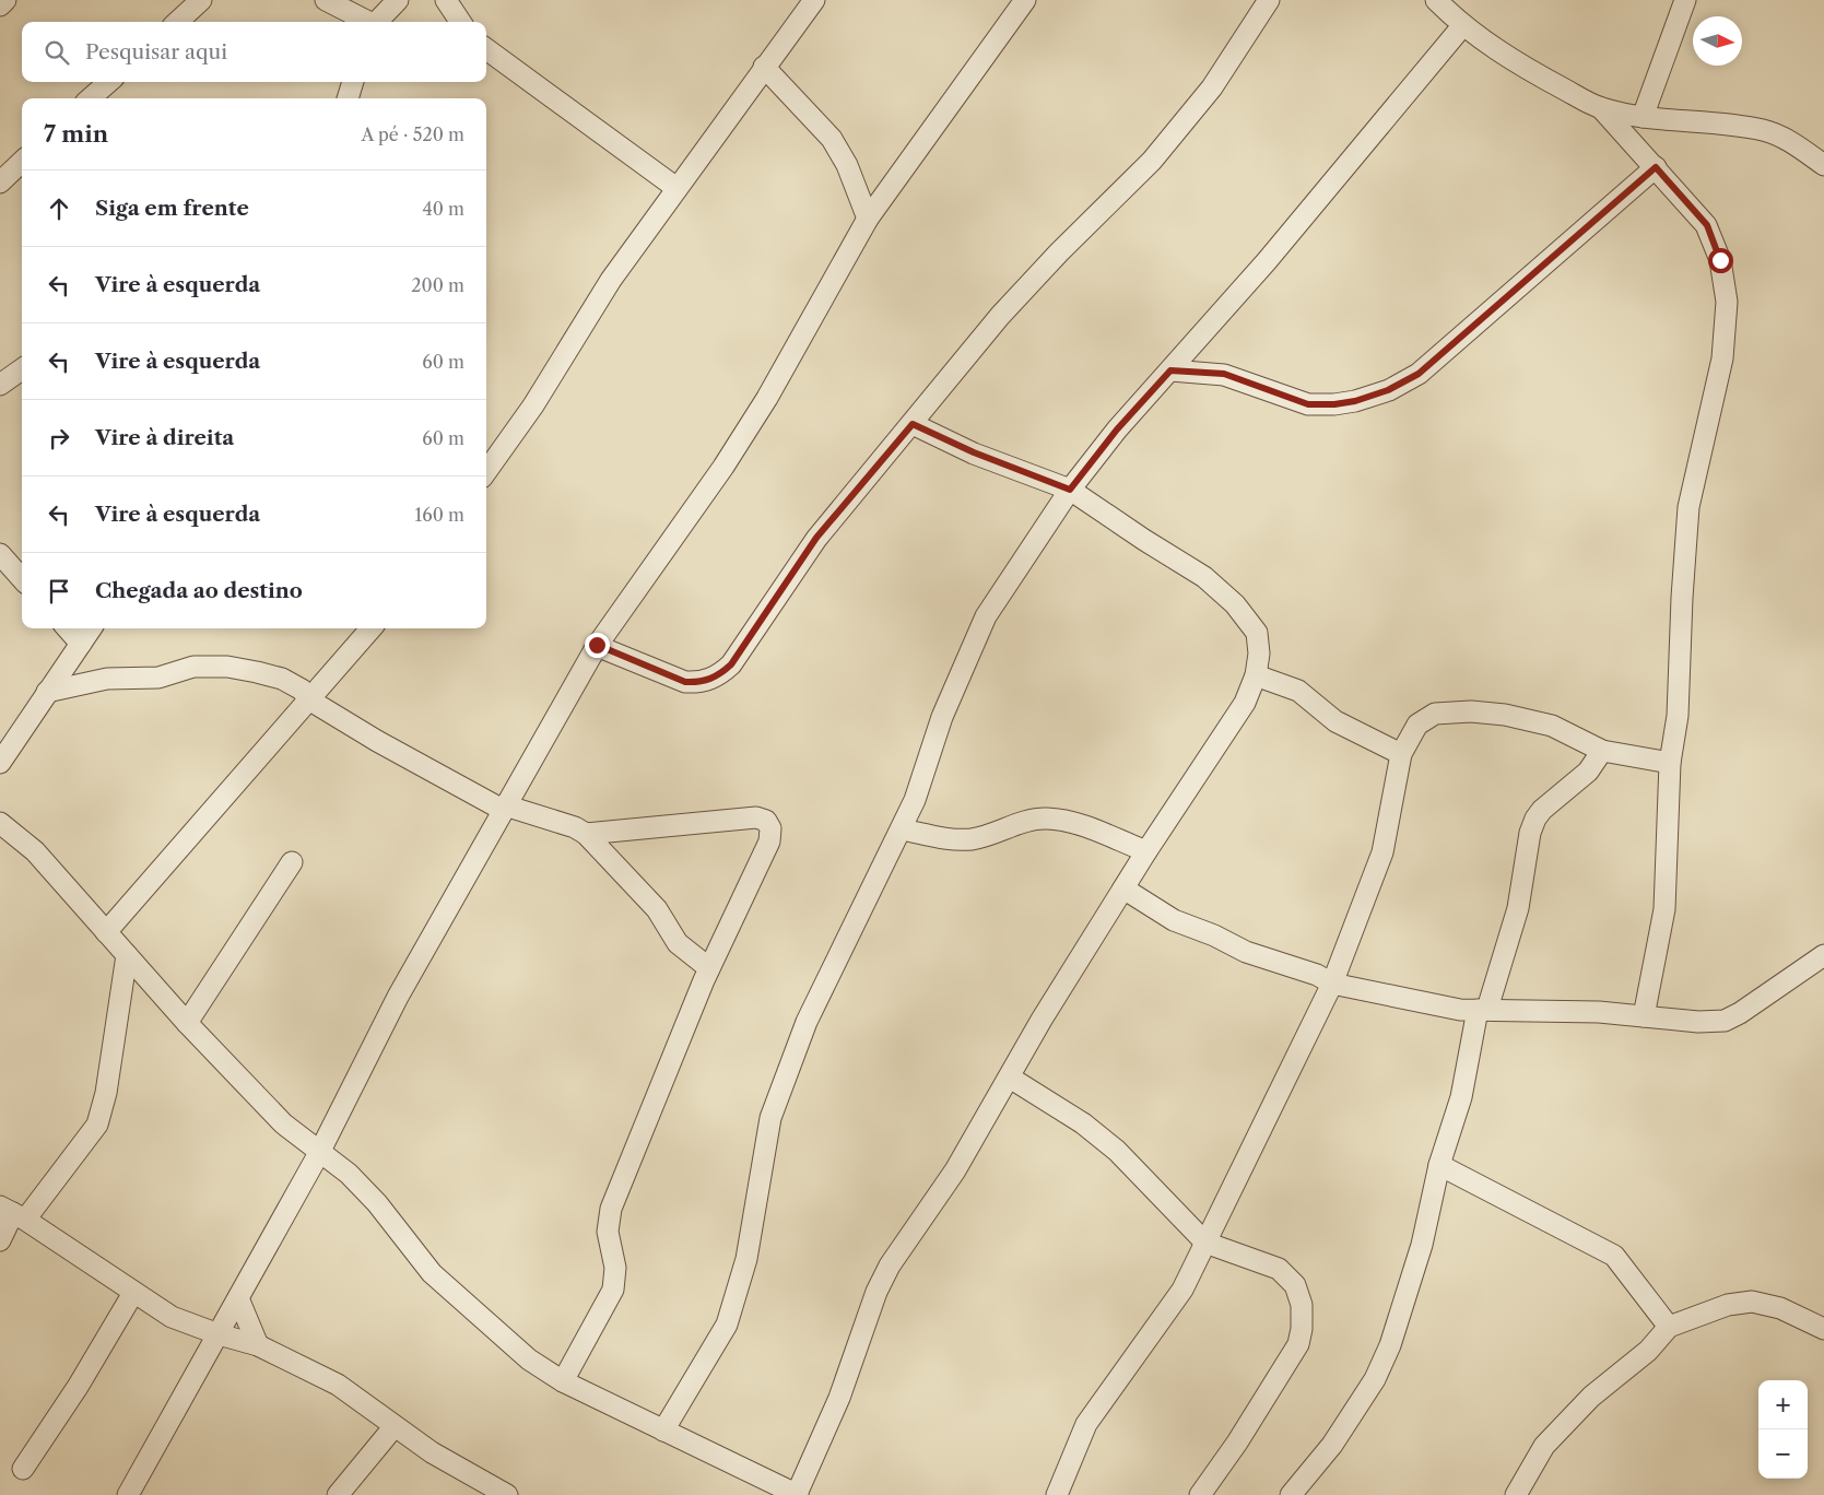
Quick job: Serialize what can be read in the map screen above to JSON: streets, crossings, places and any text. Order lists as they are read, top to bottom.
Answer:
{
  "north": "right",
  "page": {
    "search": "Pesquisar aqui",
    "heading": ["7 min", "A pé · 520 m"],
    "list": [
      ["Siga em frente", "40 m"],
      ["Vire à esquerda", "200 m"],
      ["Vire à esquerda", "60 m"],
      ["Vire à direita", "60 m"],
      ["Vire à esquerda", "160 m"],
      "Chegada ao destino"
    ],
    "map_buttons": ["+", "−"]
  }
}
